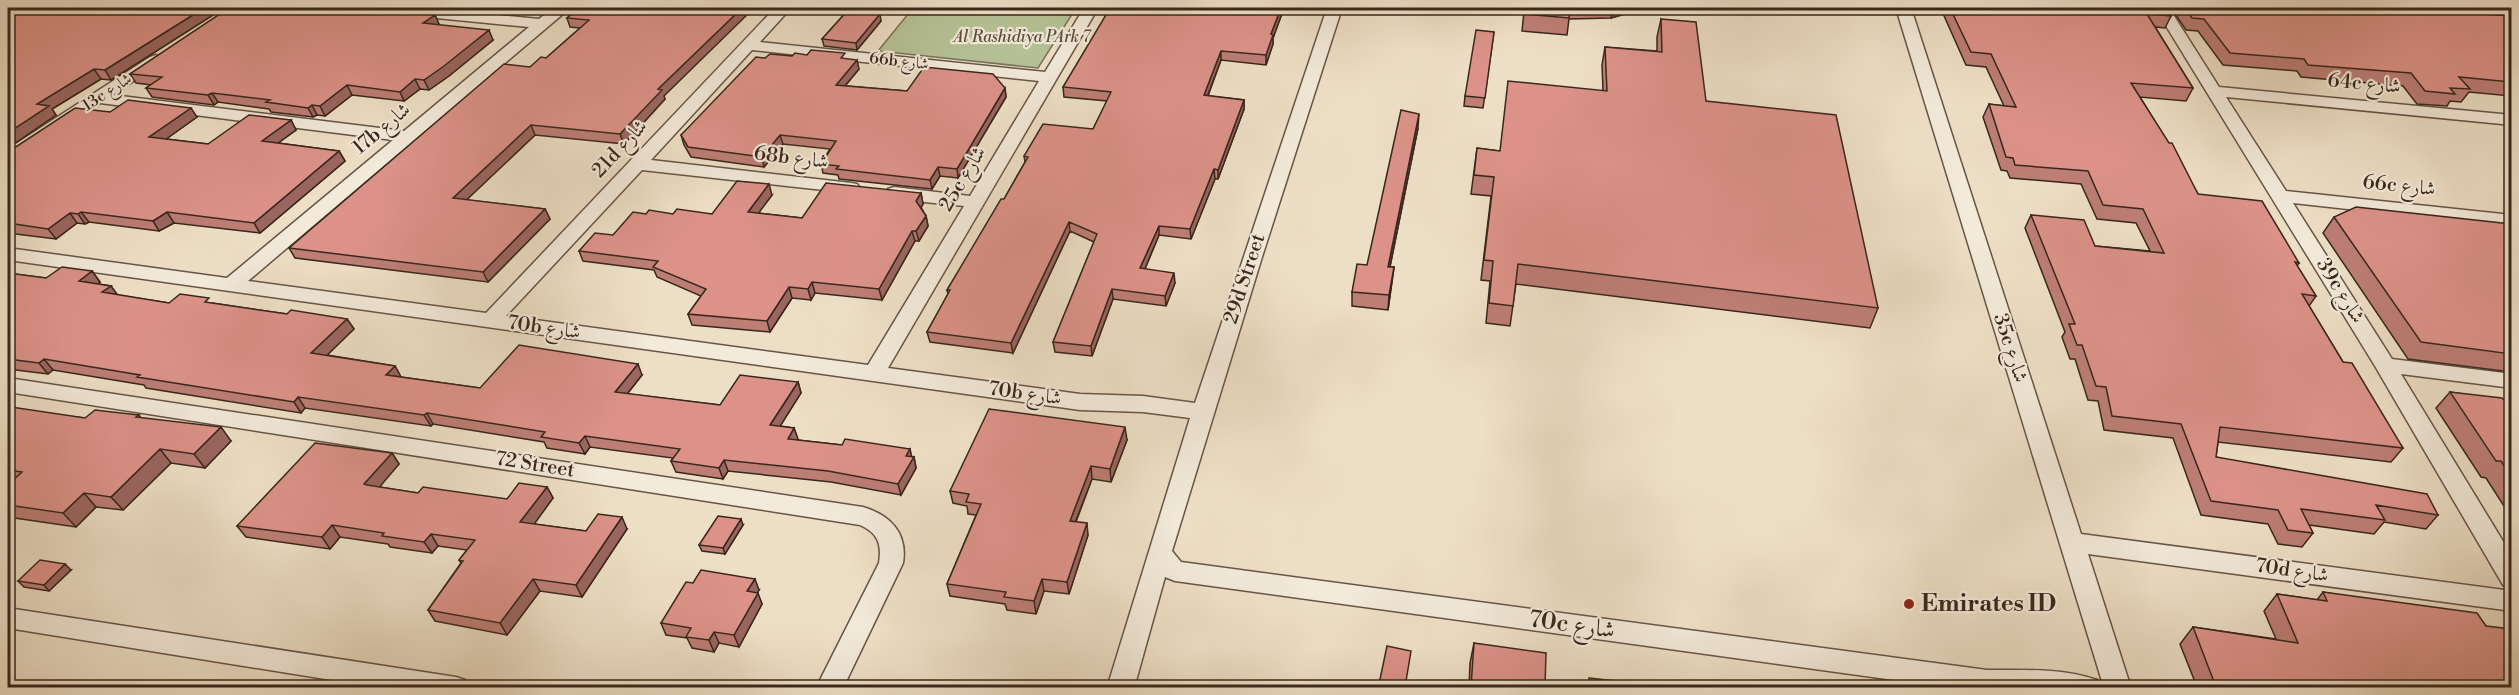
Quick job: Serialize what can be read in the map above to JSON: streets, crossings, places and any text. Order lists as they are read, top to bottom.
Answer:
{
  "streets": {
    "street": [
      "66b شارع",
      "64c شارع",
      "13c شارع",
      "17b شارع",
      "21d شارع",
      "68b شارع",
      "25c شارع",
      "66c شارع",
      "29d Street",
      "39c شارع",
      "70b شارع",
      "35c شارع",
      "72 Street",
      "70d شارع",
      "70c شارع"
    ]
  },
  "crossings": [
    ["66b شارع", "21d شارع"],
    ["66b شارع", "25c شارع"],
    ["64c شارع", "39c شارع"],
    ["17b شارع", "70b شارع"],
    ["21d شارع", "68b شارع"],
    ["21d شارع", "70b شارع"],
    ["68b شارع", "25c شارع"],
    ["25c شارع", "70b شارع"],
    ["66c شارع", "39c شارع"],
    ["29d Street", "70b شارع"],
    ["29d Street", "70c شارع"],
    ["35c شارع", "70d شارع"]
  ],
  "parks": ["Al Rashidiya PArk 7"],
  "places": ["Emirates ID"]
}
